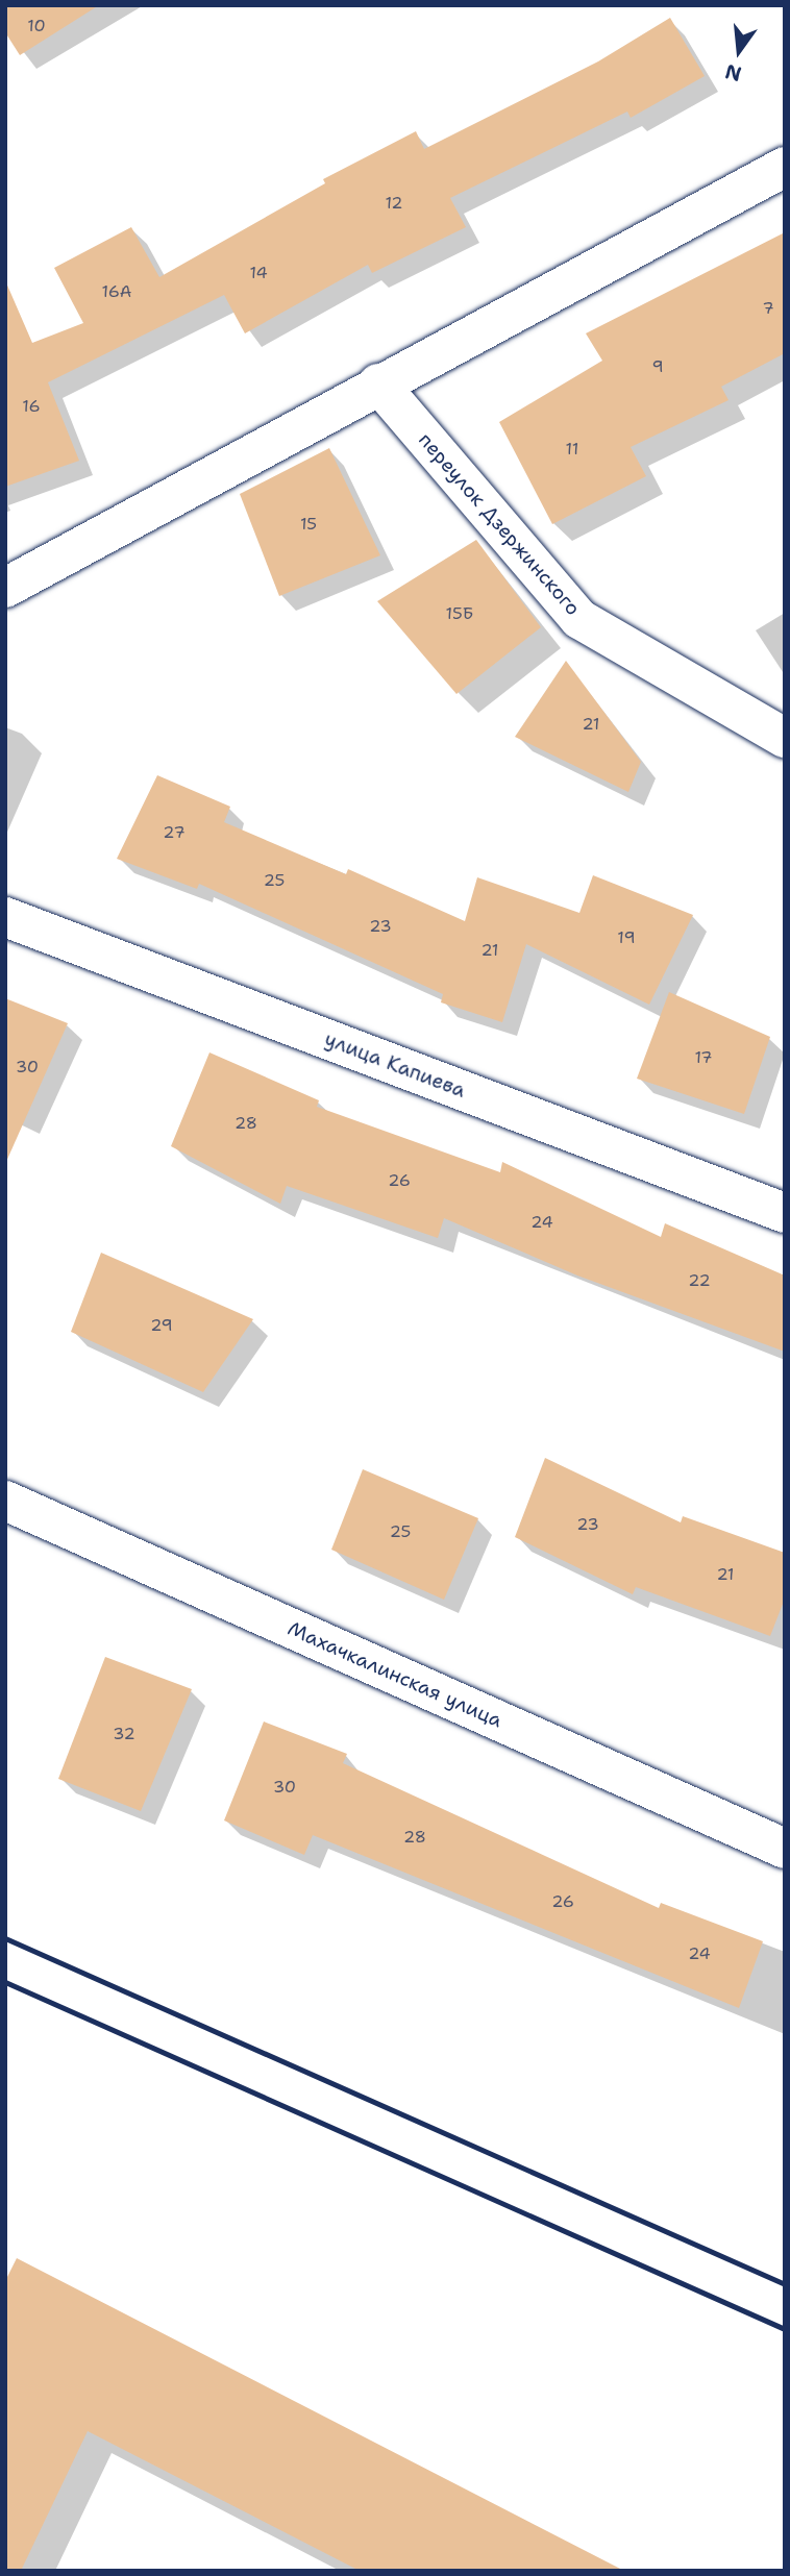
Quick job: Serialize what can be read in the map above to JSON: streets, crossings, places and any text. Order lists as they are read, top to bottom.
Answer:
{
  "streets": {
    "street": ["переулок Дзержинского", "улица Капиева", "Махачкалинская улица"]
  },
  "house_numbers": [
    "10",
    "12",
    "14",
    "16А",
    "7",
    "9",
    "16",
    "11",
    "15",
    "15Б",
    "21",
    "27",
    "25",
    "23",
    "19",
    "21",
    "17",
    "30",
    "28",
    "26",
    "24",
    "22",
    "29",
    "23",
    "25",
    "21",
    "32",
    "30",
    "28",
    "26",
    "24"
  ],
  "north": "bottom"
}
